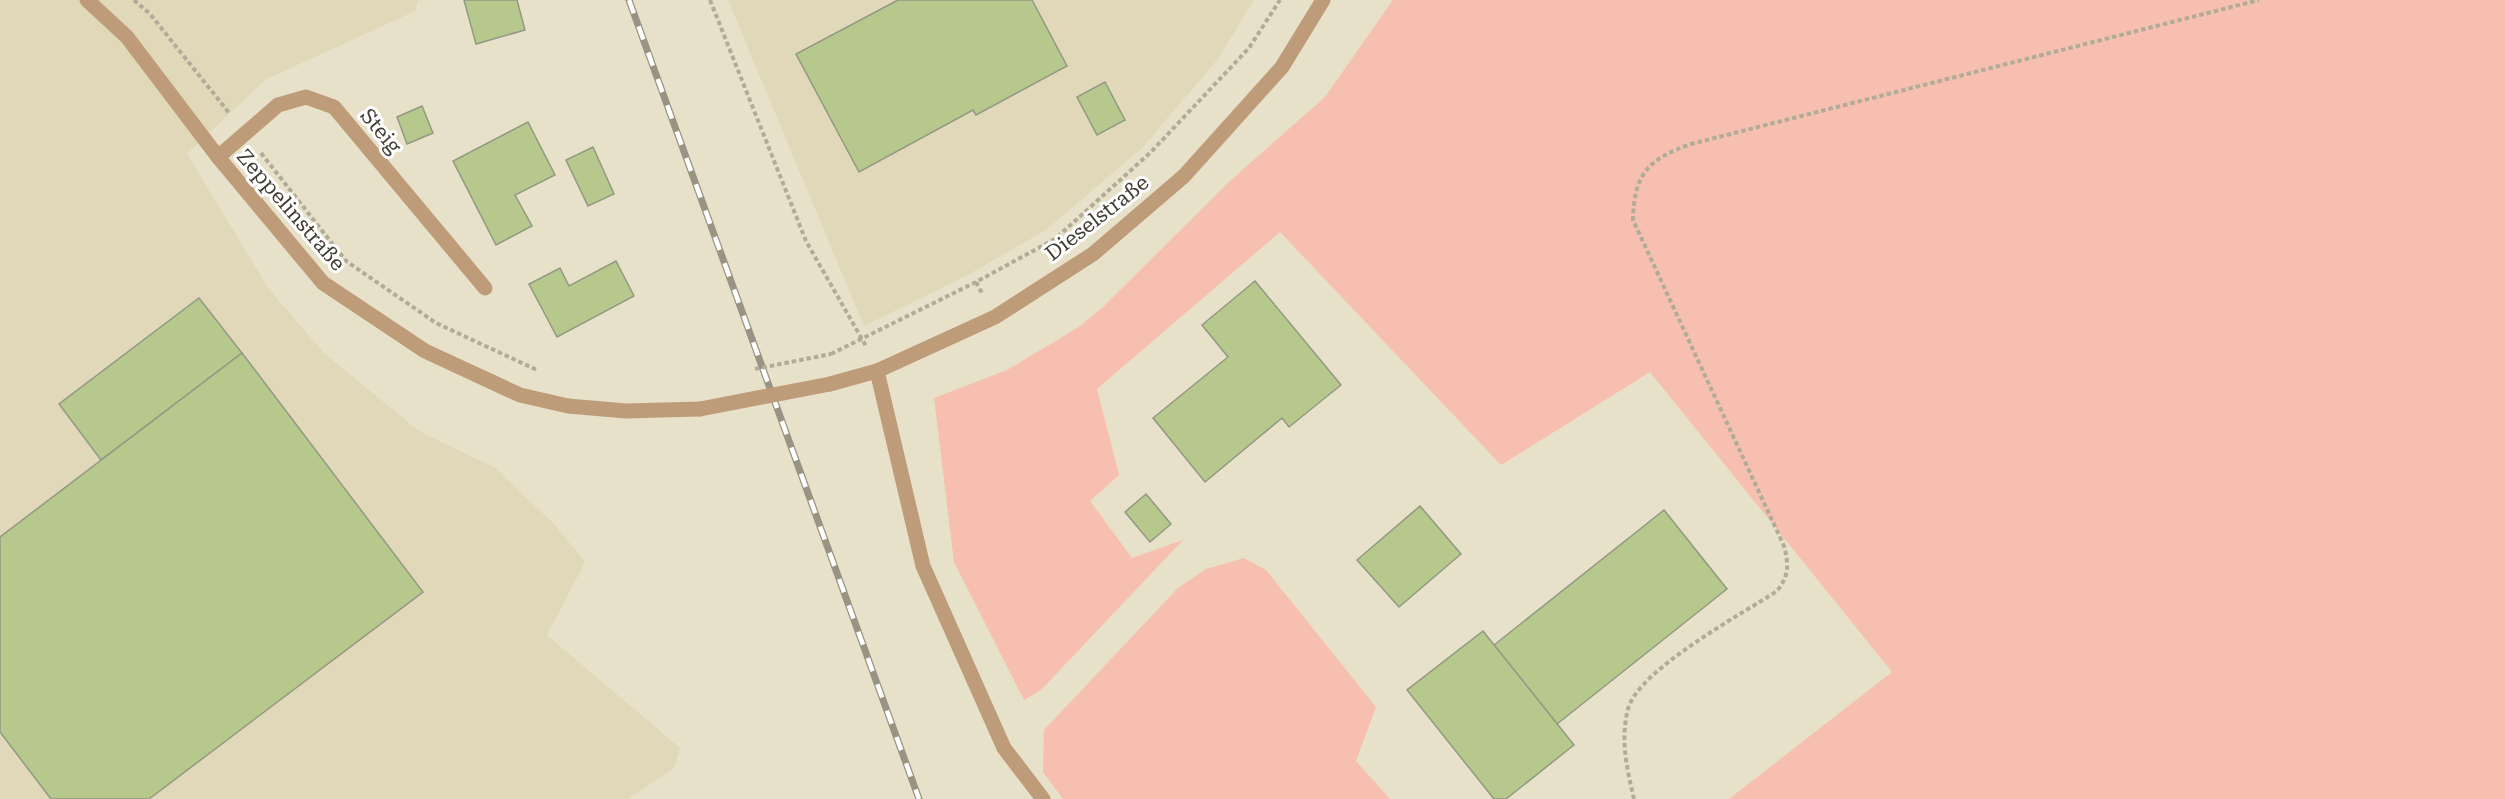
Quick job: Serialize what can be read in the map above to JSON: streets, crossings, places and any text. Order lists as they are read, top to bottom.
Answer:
{
  "streets": {
    "street": ["Steig", "Zeppelinstraße", "Dieselstraße"]
  },
  "crossings": [
    ["Steig", "Zeppelinstraße"],
    ["Zeppelinstraße", "Dieselstraße"]
  ]
}
